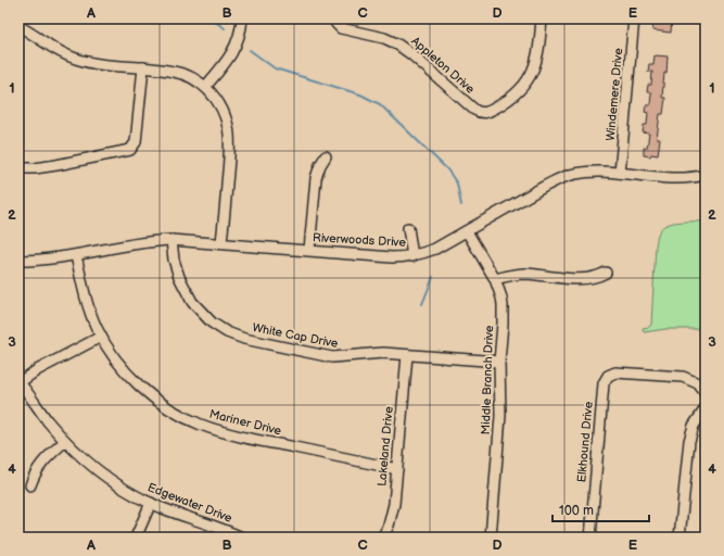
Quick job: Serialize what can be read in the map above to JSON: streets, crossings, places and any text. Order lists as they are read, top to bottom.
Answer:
{
  "streets": {
    "street": [
      "Appleton Drive",
      "Windemere Drive",
      "Riverwoods Drive",
      "White Cap Drive",
      "Middle Branch Drive",
      "Mariner Drive",
      "Elkhound Drive",
      "Lakeland Drive",
      "Edgewater Drive"
    ]
  },
  "crossings": [
    ["Windemere Drive", "Riverwoods Drive"],
    ["Riverwoods Drive", "White Cap Drive"],
    ["Riverwoods Drive", "Middle Branch Drive"],
    ["Riverwoods Drive", "Mariner Drive"],
    ["White Cap Drive", "Middle Branch Drive"],
    ["White Cap Drive", "Lakeland Drive"],
    ["Mariner Drive", "Lakeland Drive"]
  ],
  "scale_bar": "100 m",
  "grid": {
    "columns": [
      "A",
      "B",
      "C",
      "D",
      "E"
    ],
    "rows": [
      "1",
      "2",
      "3",
      "4"
    ]
  }
}
